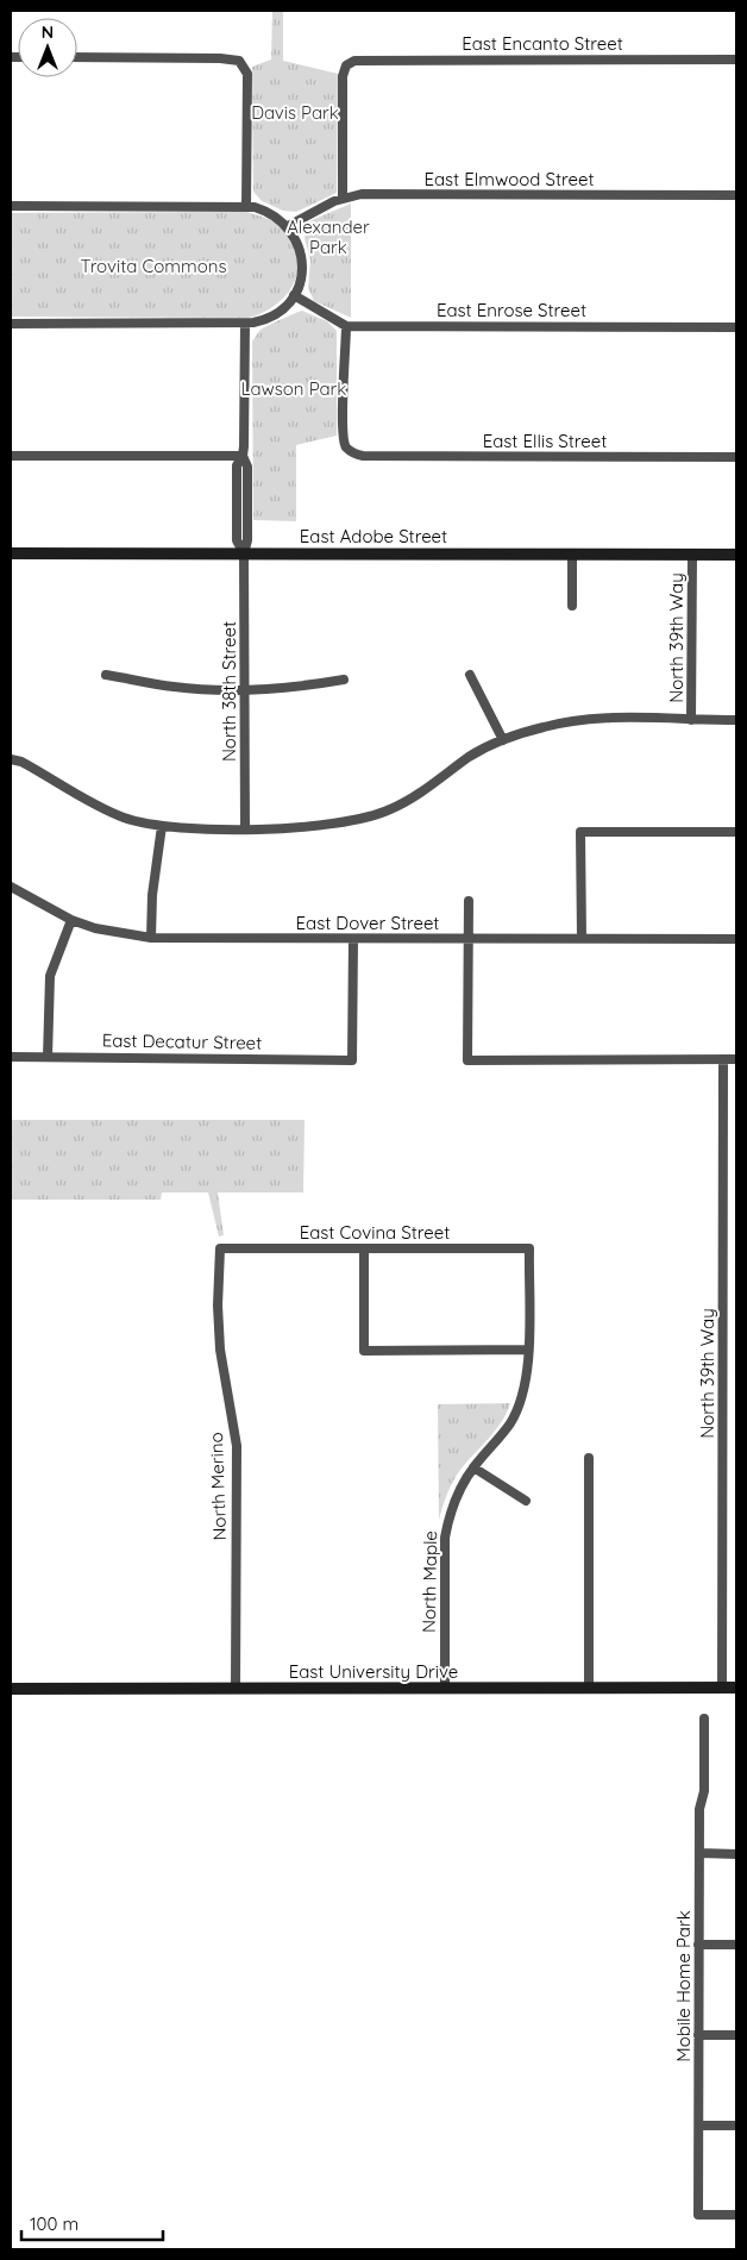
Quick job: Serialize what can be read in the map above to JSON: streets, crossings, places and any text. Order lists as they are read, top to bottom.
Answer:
{
  "streets": {
    "street": [
      "East Encanto Street",
      "East Elmwood Street",
      "East Enrose Street",
      "East Ellis Street",
      "East Adobe Street",
      "North 39th Way",
      "North 38th Street",
      "East Dover Street",
      "East Decatur Street",
      "East Covina Street",
      "North Merino",
      "North Maple",
      "East University Drive",
      "Mobile Home Park"
    ]
  },
  "crossings": [
    ["East Encanto Street", "East Elmwood Street"],
    ["East Enrose Street", "East Ellis Street"],
    ["East Adobe Street", "North 39th Way"],
    ["East Adobe Street", "North 38th Street"],
    ["North 39th Way", "East University Drive"],
    ["East Dover Street", "East Decatur Street"],
    ["East Covina Street", "North Merino"],
    ["East Covina Street", "North Maple"],
    ["North Merino", "East University Drive"],
    ["North Maple", "East University Drive"]
  ],
  "parks": [
    "Davis Park",
    "Alexander Park",
    "Trovita Commons",
    "Lawson Park"
  ],
  "scale_bar": "100 m",
  "north": "top"
}
